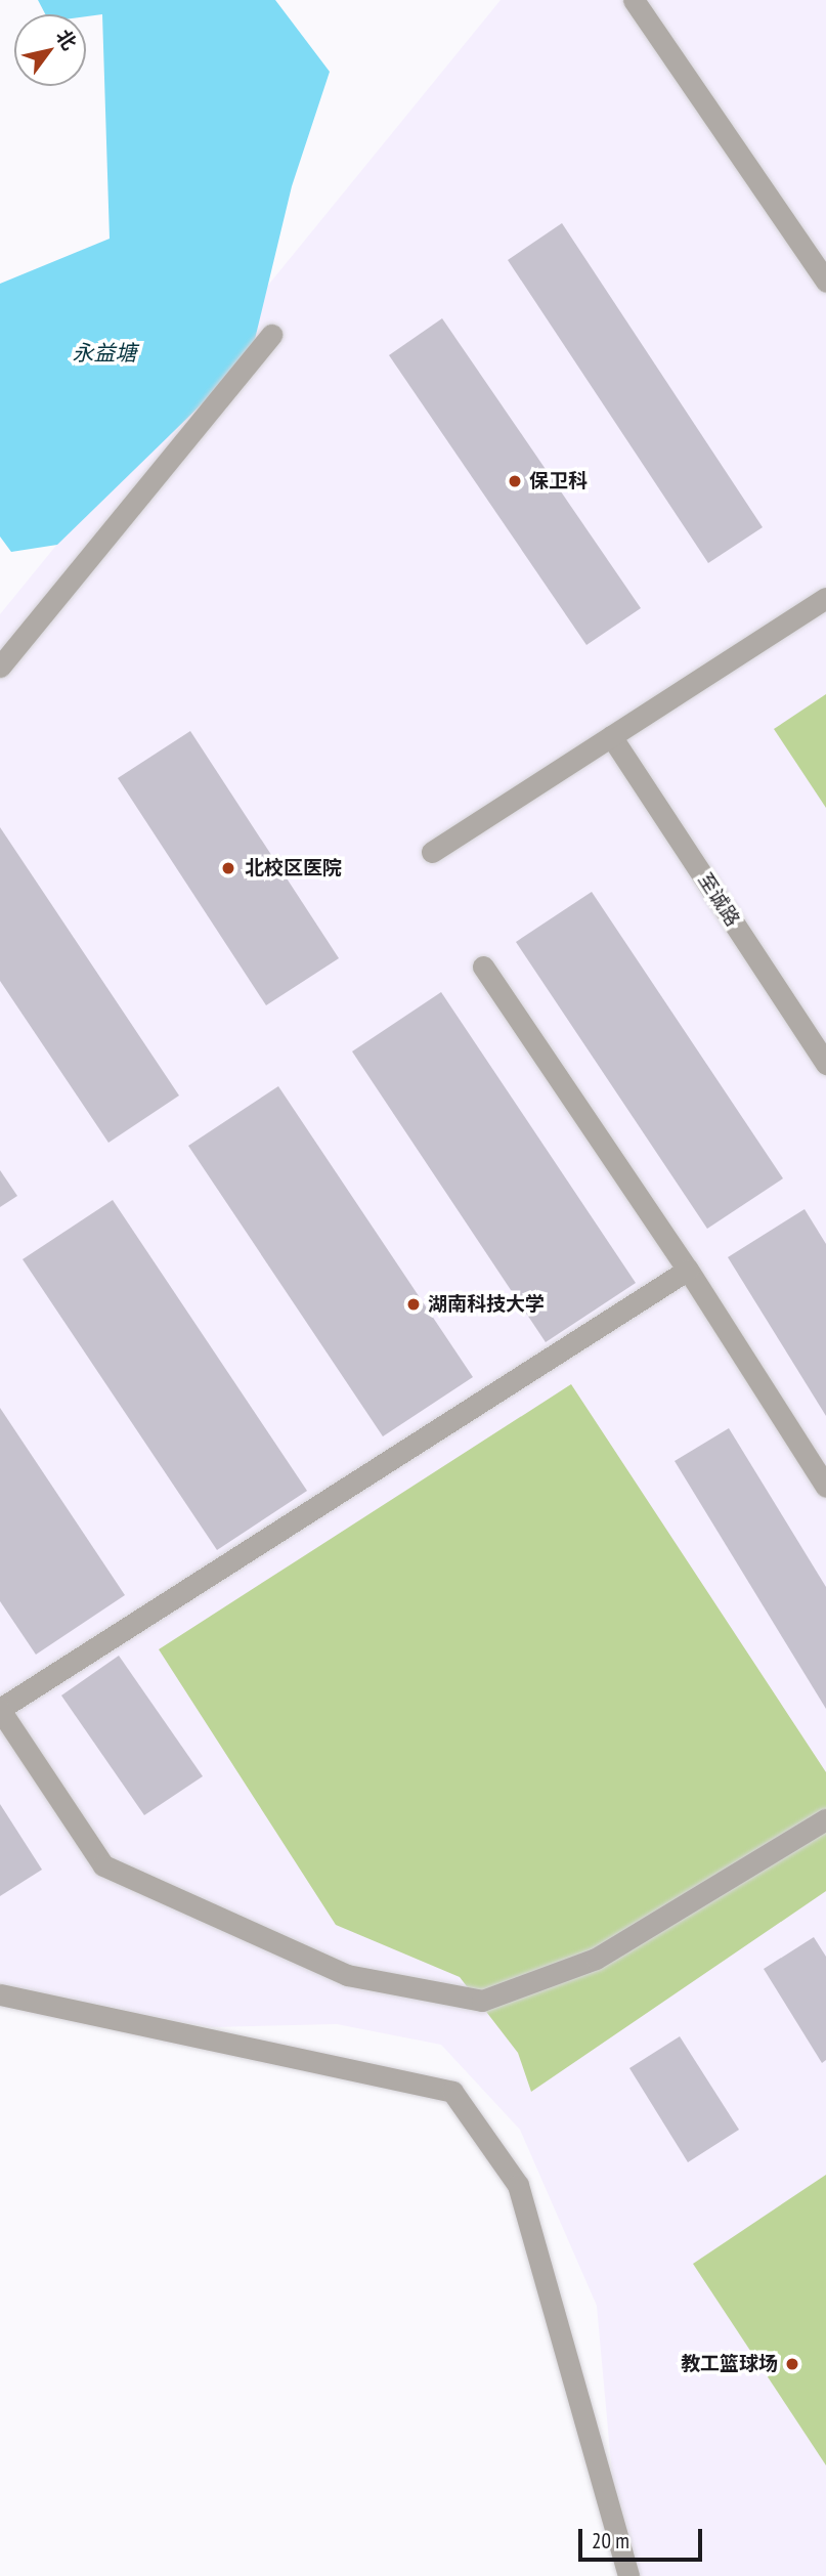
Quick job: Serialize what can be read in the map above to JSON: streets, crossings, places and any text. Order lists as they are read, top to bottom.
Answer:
{
  "streets": {
    "street": ["至诚路"]
  },
  "water": ["永益塘"],
  "places": [
    "保卫科",
    "北校区医院",
    "湖南科技大学",
    "教工篮球场"
  ],
  "scale_bar": "20 m",
  "north": "top right"
}
